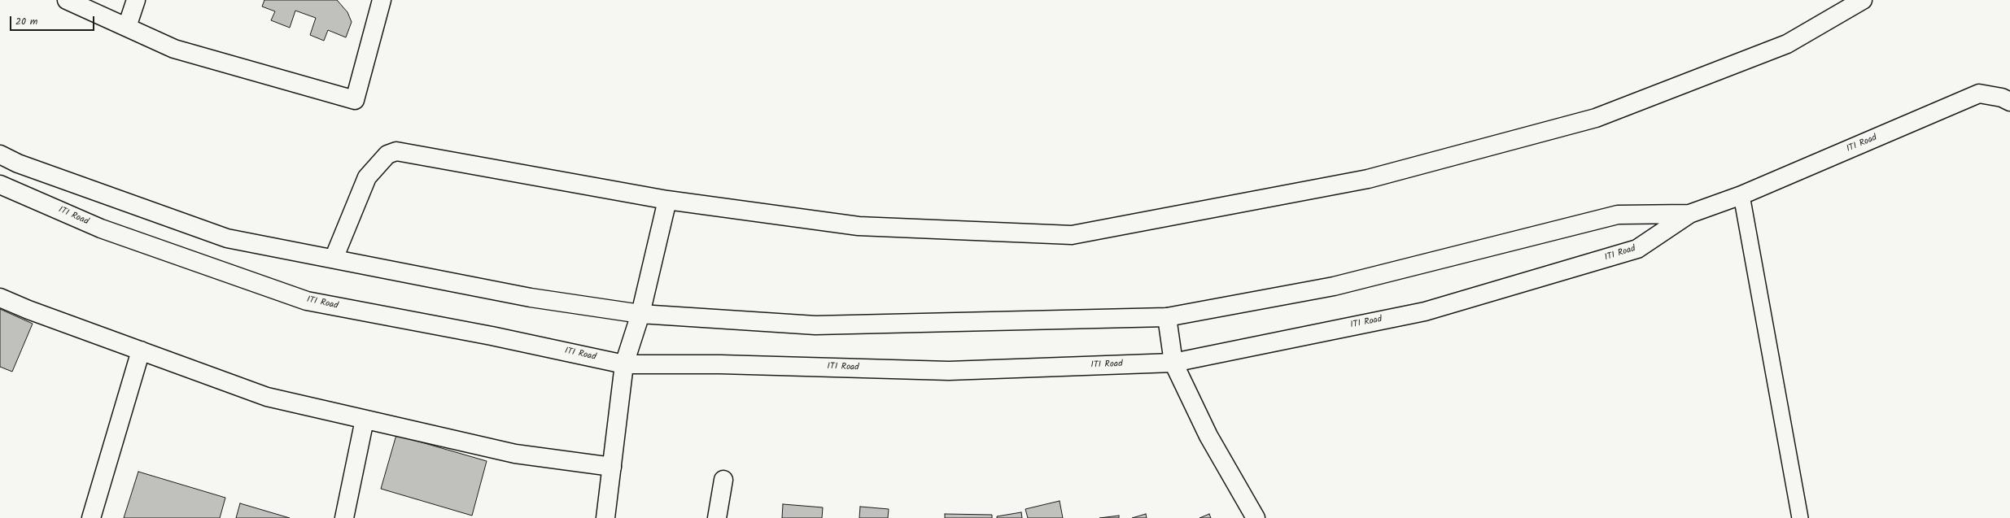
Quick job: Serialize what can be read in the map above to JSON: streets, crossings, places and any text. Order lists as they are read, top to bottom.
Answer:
{
  "streets": {
    "street": ["ITI Road"]
  },
  "scale_bar": "20 m"
}
